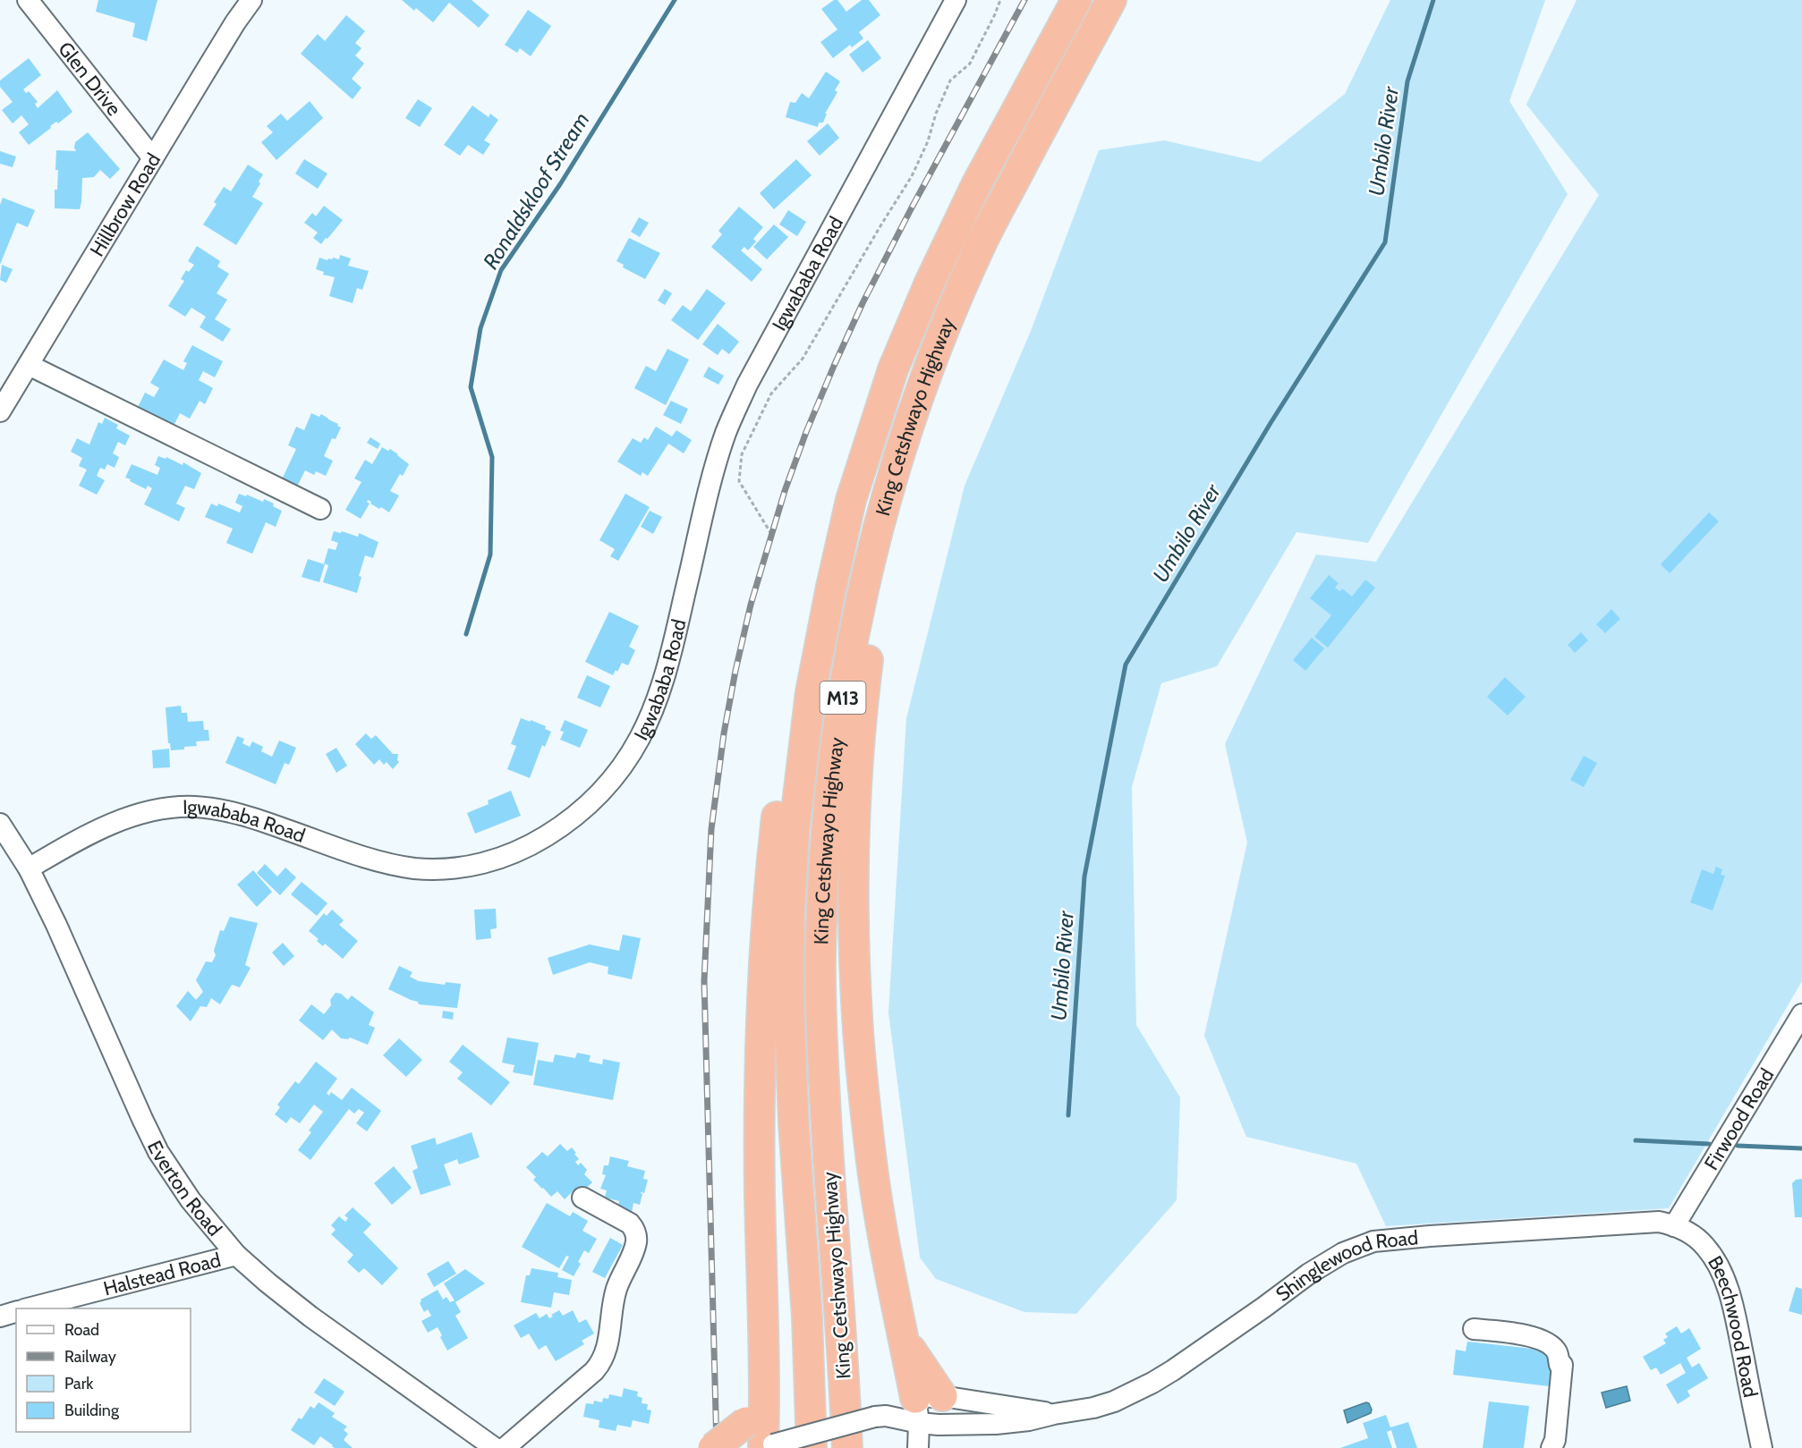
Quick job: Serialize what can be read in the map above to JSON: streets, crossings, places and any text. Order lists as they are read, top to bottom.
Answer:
{
  "streets": {
    "highway": ["King Cetshwayo Highway", "M13"],
    "street": [
      "Glen Drive",
      "Hillbrow Road",
      "Igwababa Road",
      "Firwood Road",
      "Everton Road",
      "Shinglewood Road",
      "Halstead Road",
      "Beechwood Road"
    ]
  },
  "crossings": [
    ["Glen Drive", "Hillbrow Road"],
    ["Igwababa Road", "Everton Road"],
    ["Firwood Road", "Shinglewood Road"],
    ["Firwood Road", "Beechwood Road"],
    ["Everton Road", "Halstead Road"],
    ["Shinglewood Road", "Beechwood Road"]
  ],
  "water": ["Umbilo River", "Ronaldskloof Stream"],
  "legend": [
    "Road",
    "Railway",
    "Park",
    "Building"
  ]
}
